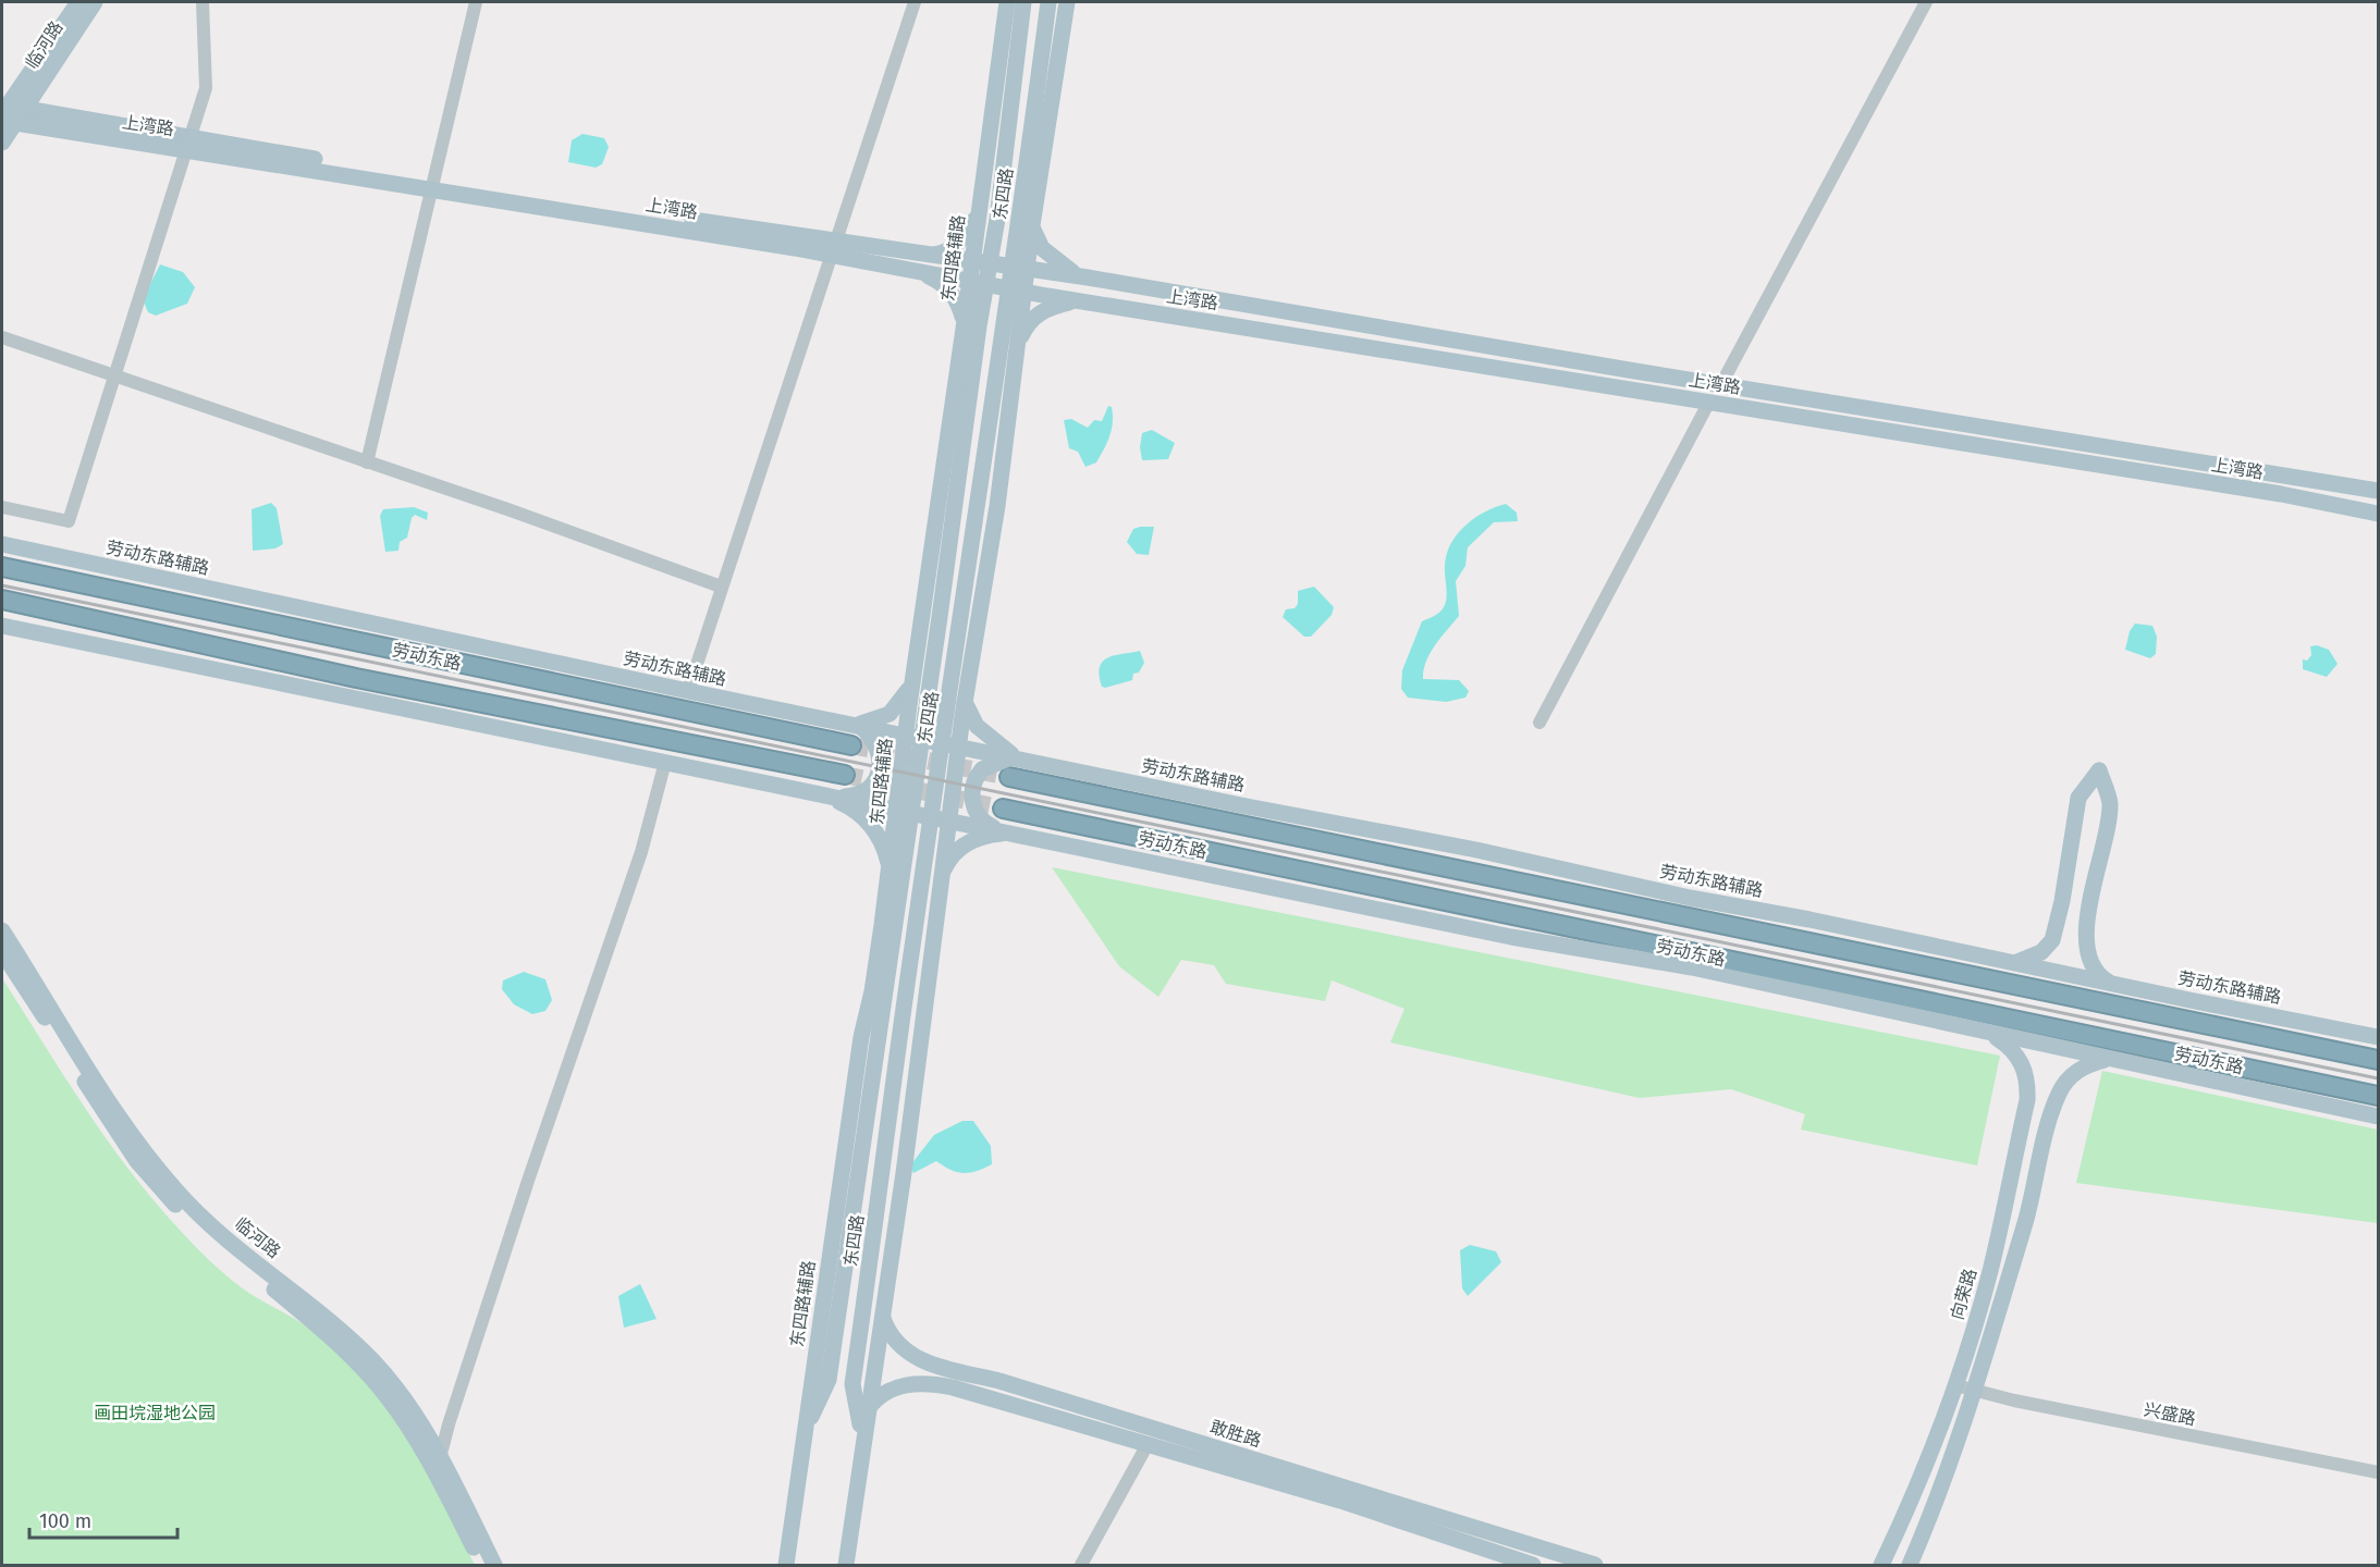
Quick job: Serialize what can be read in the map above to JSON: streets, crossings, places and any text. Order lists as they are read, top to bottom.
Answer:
{
  "streets": {
    "highway": ["劳动东路"],
    "main road": [
      "临河路",
      "上湾路",
      "东四路",
      "东四路辅路",
      "劳动东路辅路",
      "向荣路",
      "敢胜路"
    ],
    "street": ["兴盛路"]
  },
  "crossings": [
    ["临河路", "上湾路"],
    ["上湾路", "东四路"],
    ["上湾路", "东四路辅路"],
    ["东四路", "东四路辅路"],
    ["东四路", "劳动东路辅路"],
    ["东四路辅路", "劳动东路辅路"],
    ["向荣路", "兴盛路"]
  ],
  "parks": ["画田垸湿地公园"],
  "scale_bar": "100 m"
}
